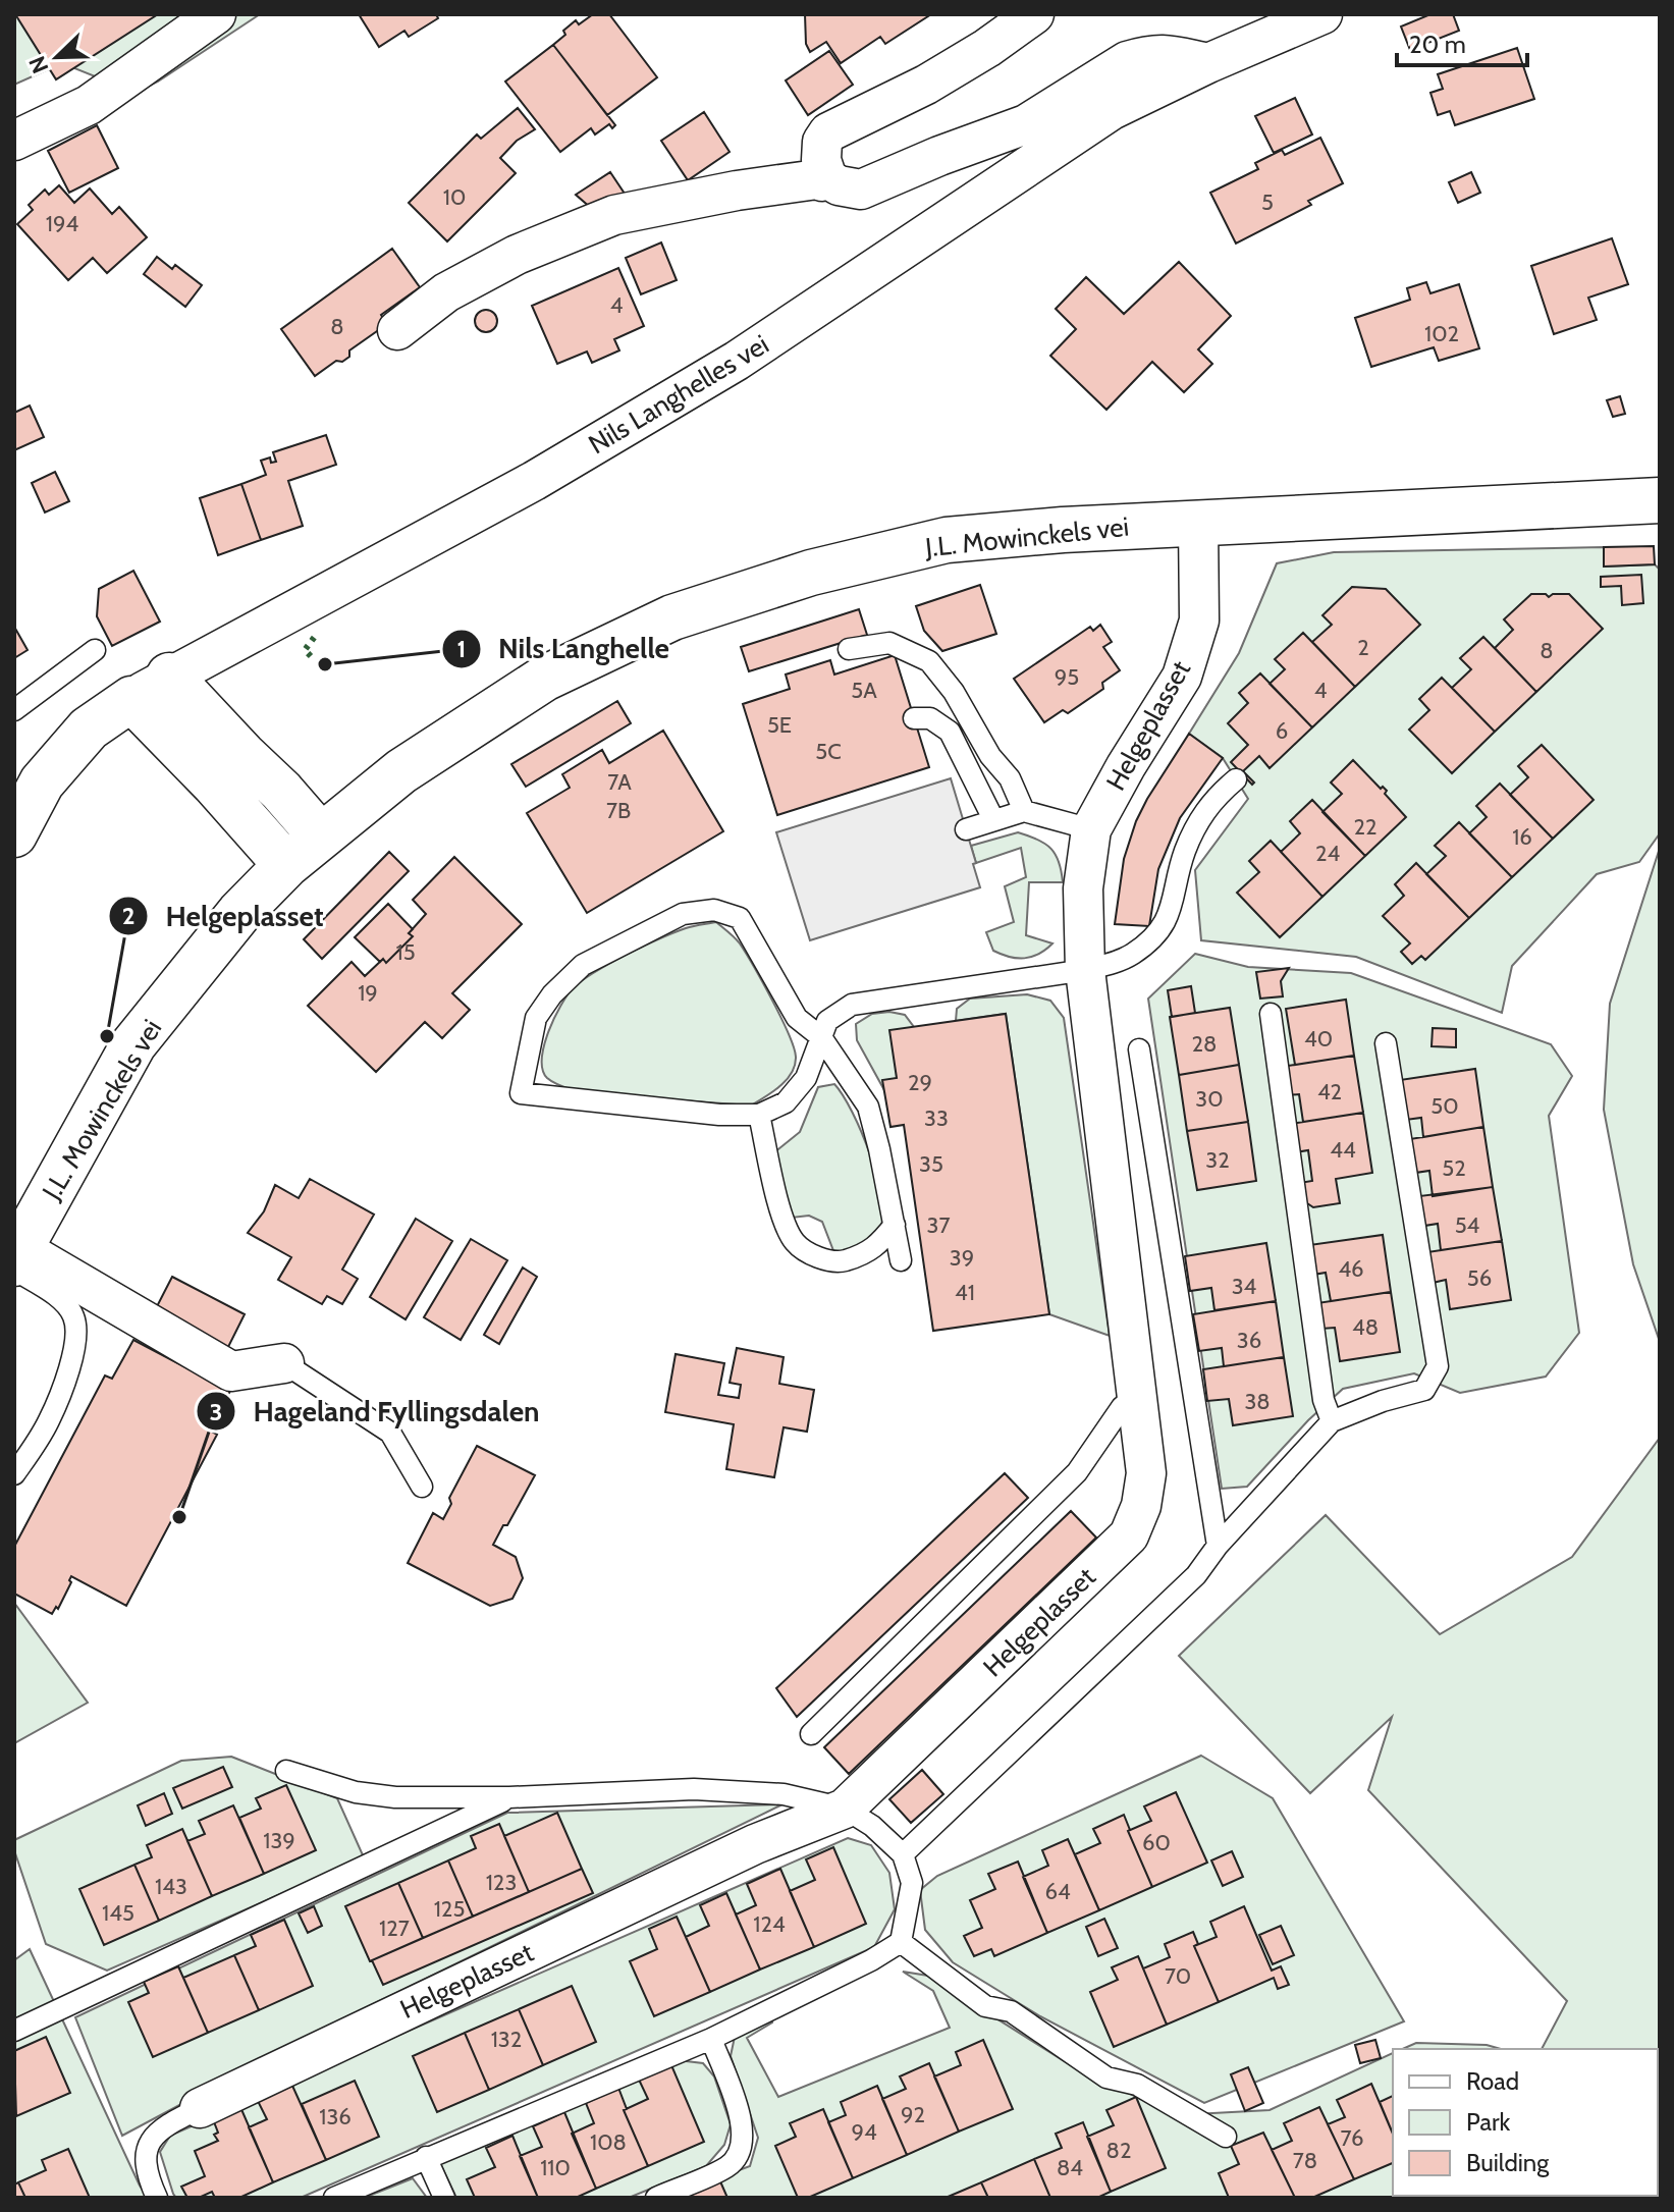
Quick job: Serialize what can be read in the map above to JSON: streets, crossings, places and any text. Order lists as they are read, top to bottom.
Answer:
{
  "streets": {
    "main road": ["J.L. Mowinckels vei"],
    "street": ["Nils Langhelles vei", "Helgeplasset"]
  },
  "crossings": [
    ["J.L. Mowinckels vei", "Helgeplasset"]
  ],
  "places": ["Nils Langhelle", "Helgeplasset", "Hageland Fyllingsdalen"],
  "house_numbers": [
    "10",
    "5",
    "194",
    "4",
    "8",
    "102",
    "2",
    "8",
    "95",
    "5A",
    "4",
    "5E",
    "6",
    "5C",
    "7A",
    "7B",
    "22",
    "16",
    "24",
    "15",
    "19",
    "40",
    "28",
    "29",
    "42",
    "30",
    "50",
    "33",
    "44",
    "32",
    "35",
    "52",
    "37",
    "54",
    "39",
    "46",
    "56",
    "34",
    "41",
    "48",
    "36",
    "38",
    "139",
    "60",
    "123",
    "143",
    "64",
    "125",
    "145",
    "124",
    "127",
    "70",
    "132",
    "92",
    "136",
    "94",
    "76",
    "108",
    "82",
    "78",
    "110",
    "84"
  ],
  "legend": ["Road", "Park", "Building"],
  "scale_bar": "20 m",
  "north": "bottom left"
}
